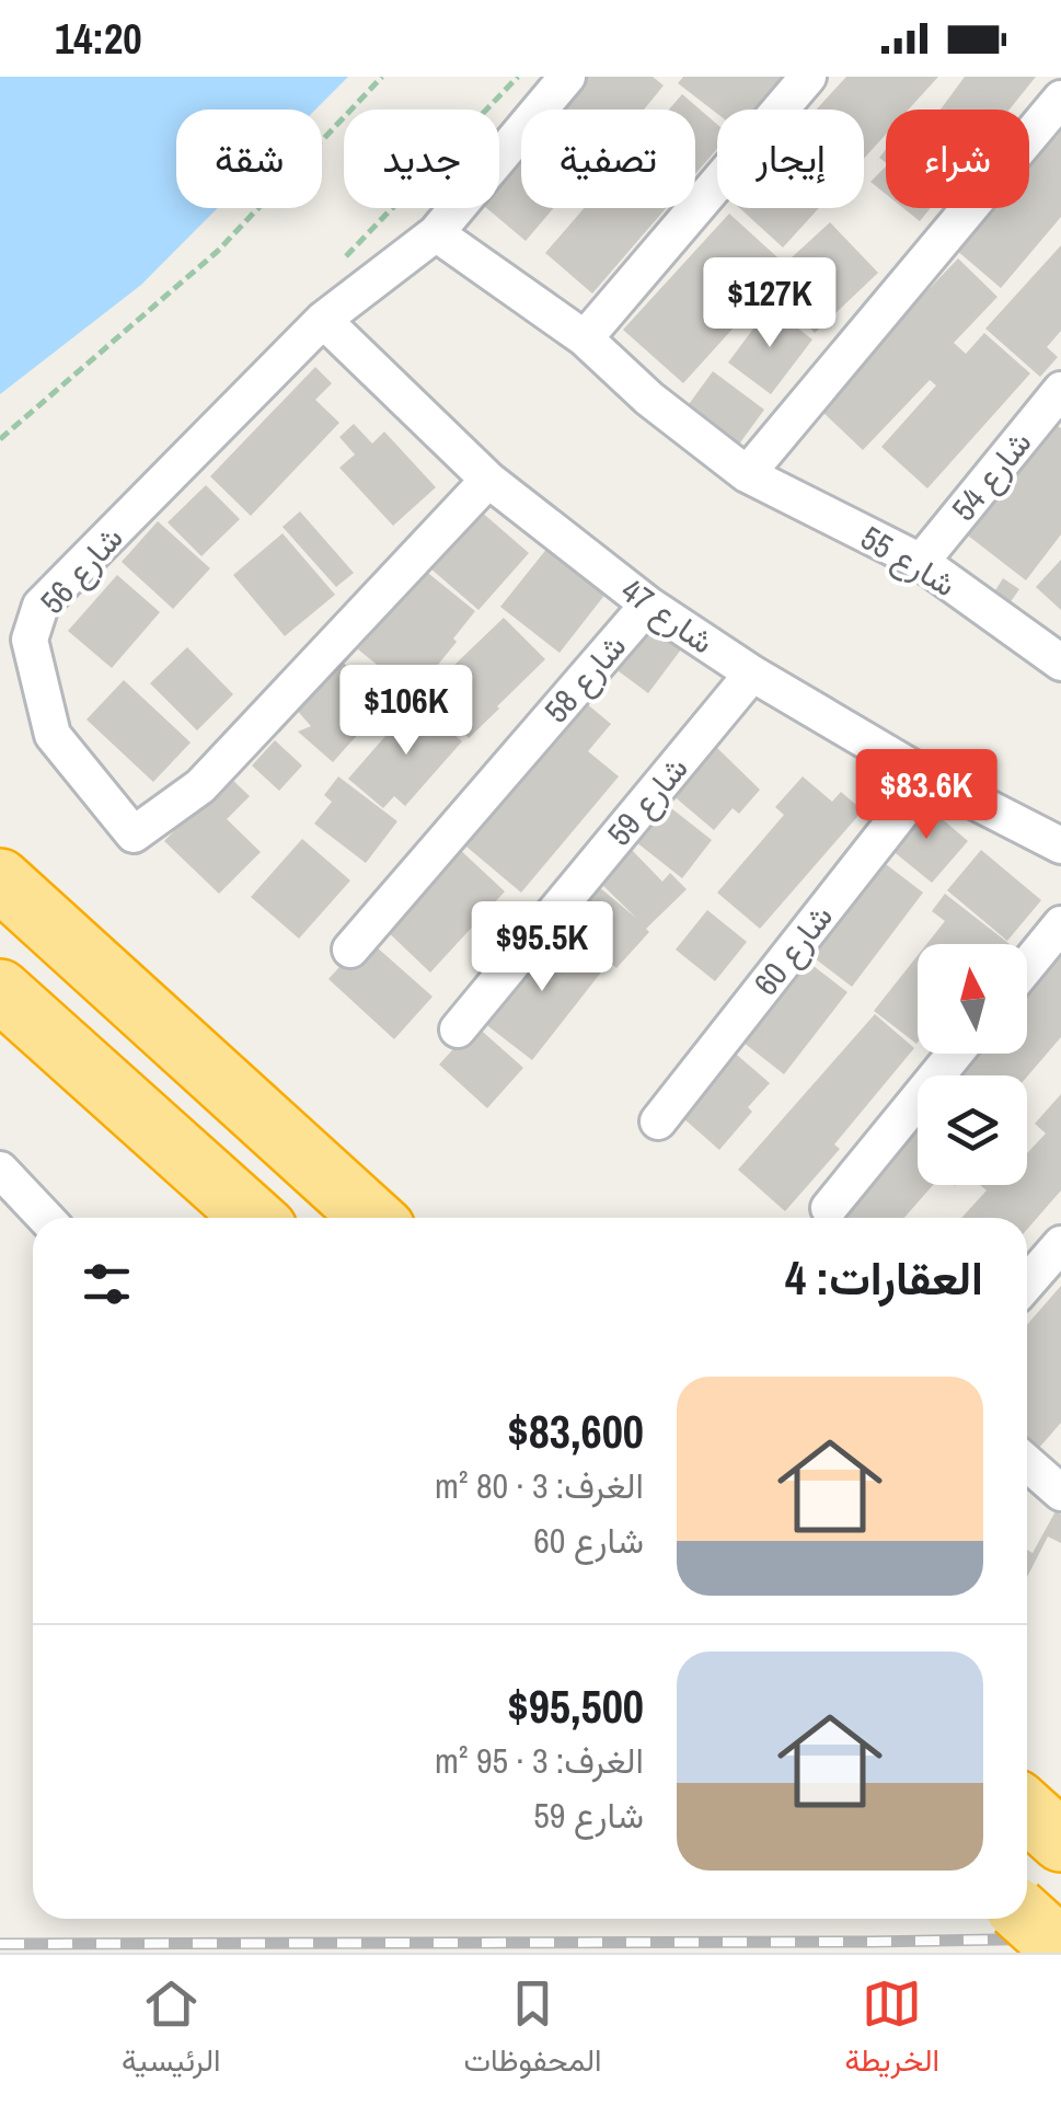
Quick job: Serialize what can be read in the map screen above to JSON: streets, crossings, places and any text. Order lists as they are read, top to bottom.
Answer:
{
  "streets": {
    "street": [
      "شارع 54",
      "شارع 55",
      "شارع 56",
      "شارع 47",
      "شارع 58",
      "شارع 59",
      "شارع 60"
    ]
  },
  "crossings": [
    ["شارع 54", "شارع 55"],
    ["شارع 56", "شارع 47"],
    ["شارع 47", "شارع 58"],
    ["شارع 47", "شارع 59"],
    ["شارع 47", "شارع 60"]
  ],
  "north": "top",
  "page": {
    "status": "14:20",
    "chip": [
      "شراء",
      "إيجار",
      "تصفية",
      "جديد",
      "شقة"
    ],
    "price": [
      "$127K",
      "$106K",
      "$83.6K",
      "$95.5K"
    ],
    "heading": "العقارات: 4",
    "list": [
      {
        "name": "$83,600",
        "note": "الغرف: 3 · 80 m² · شارع 60"
      },
      {
        "name": "$95,500",
        "note": "الغرف: 3 · 95 m² · شارع 59"
      }
    ],
    "tabs": ["الخريطة", "المحفوظات", "الرئيسية"]
  }
}
